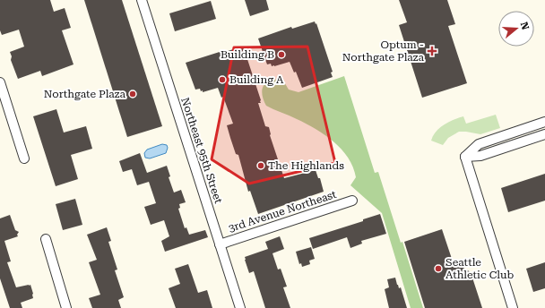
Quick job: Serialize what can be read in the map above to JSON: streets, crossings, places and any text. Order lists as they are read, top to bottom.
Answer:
{
  "streets": {
    "street": ["Northeast 95th Street", "3rd Avenue Northeast"]
  },
  "crossings": [
    ["Northeast 95th Street", "3rd Avenue Northeast"]
  ],
  "places": {
    "health": ["Optum - Northgate Plaza"],
    "other": [
      "Building B",
      "Building A",
      "Northgate Plaza",
      "The Highlands",
      "Seattle Athletic Club"
    ]
  },
  "north": "right"
}
